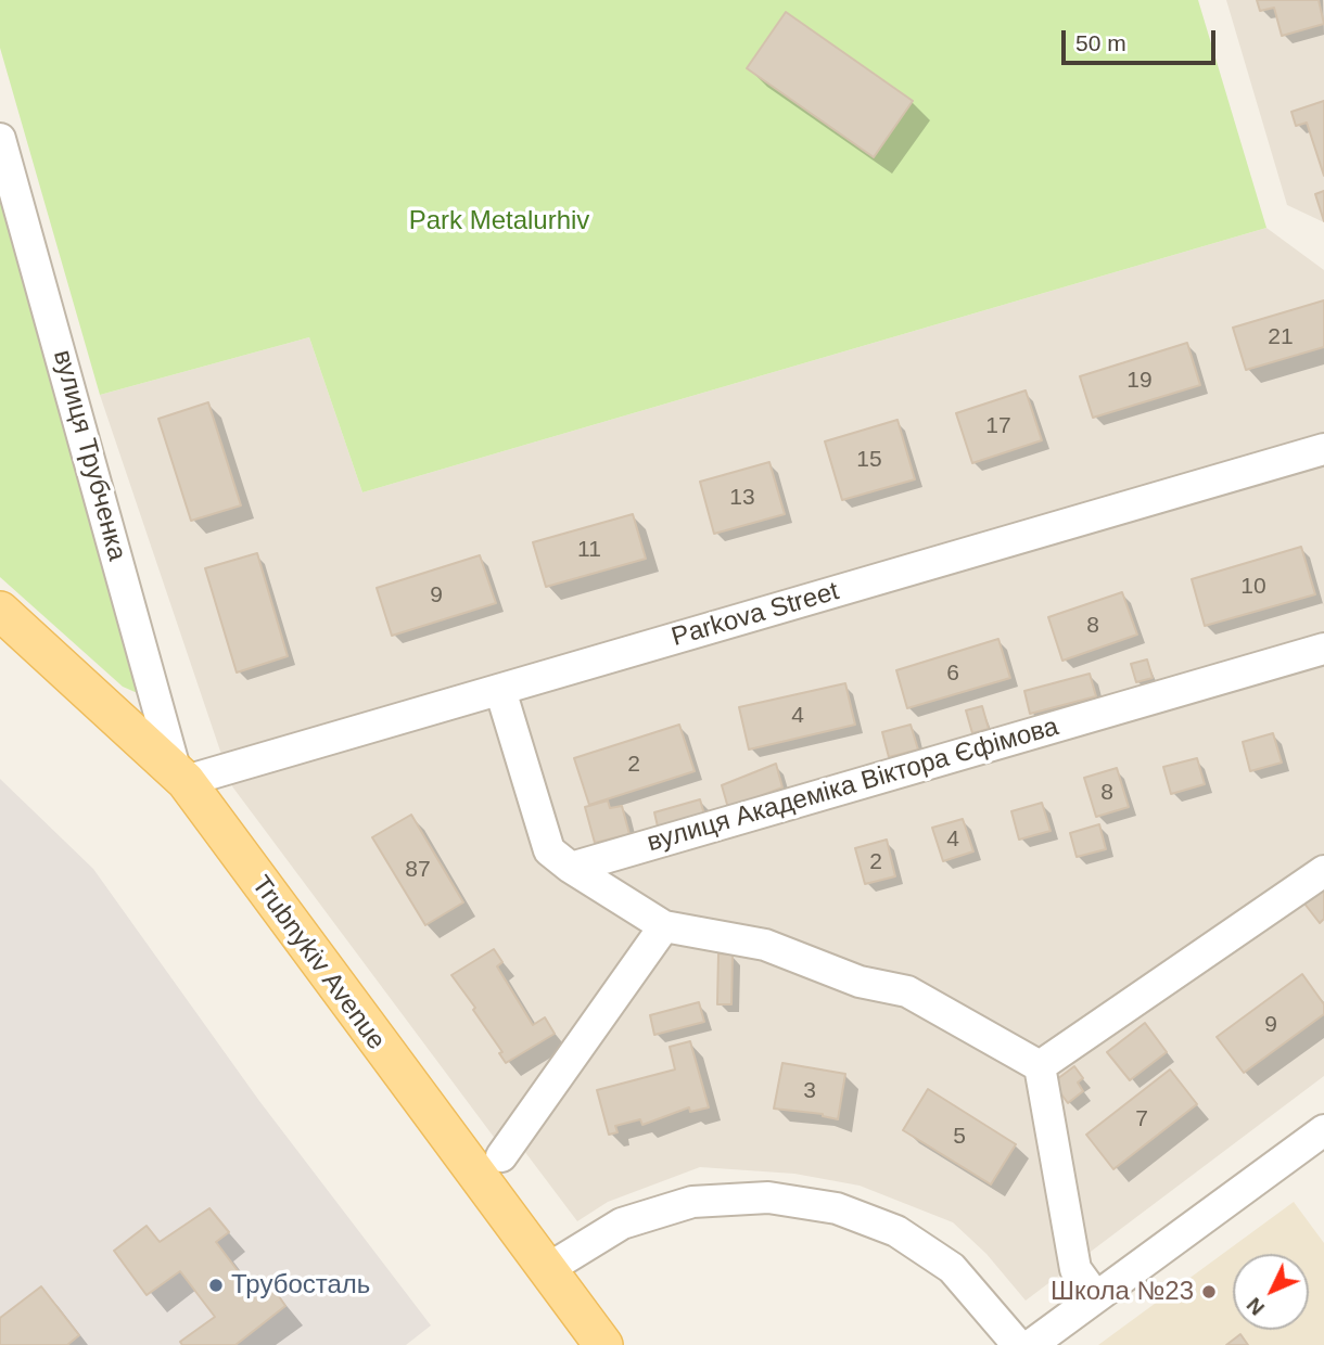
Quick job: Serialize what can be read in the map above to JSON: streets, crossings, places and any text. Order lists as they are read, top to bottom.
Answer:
{
  "streets": {
    "main road": ["Trubnykiv Avenue"],
    "street": ["вулиця Трубченка", "Parkova Street", "вулиця Академіка Віктора Єфімова"]
  },
  "crossings": [
    ["вулиця Трубченка", "Parkova Street"],
    ["вулиця Трубченка", "Trubnykiv Avenue"],
    ["Parkova Street", "Trubnykiv Avenue"]
  ],
  "parks": ["Park Metalurhiv"],
  "places": ["Трубосталь", "Школа №23"],
  "house_numbers": [
    "21",
    "19",
    "17",
    "15",
    "13",
    "11",
    "10",
    "9",
    "8",
    "6",
    "4",
    "2",
    "8",
    "4",
    "2",
    "87",
    "9",
    "3",
    "7",
    "5"
  ],
  "scale_bar": "50 m",
  "north": "bottom left"
}
